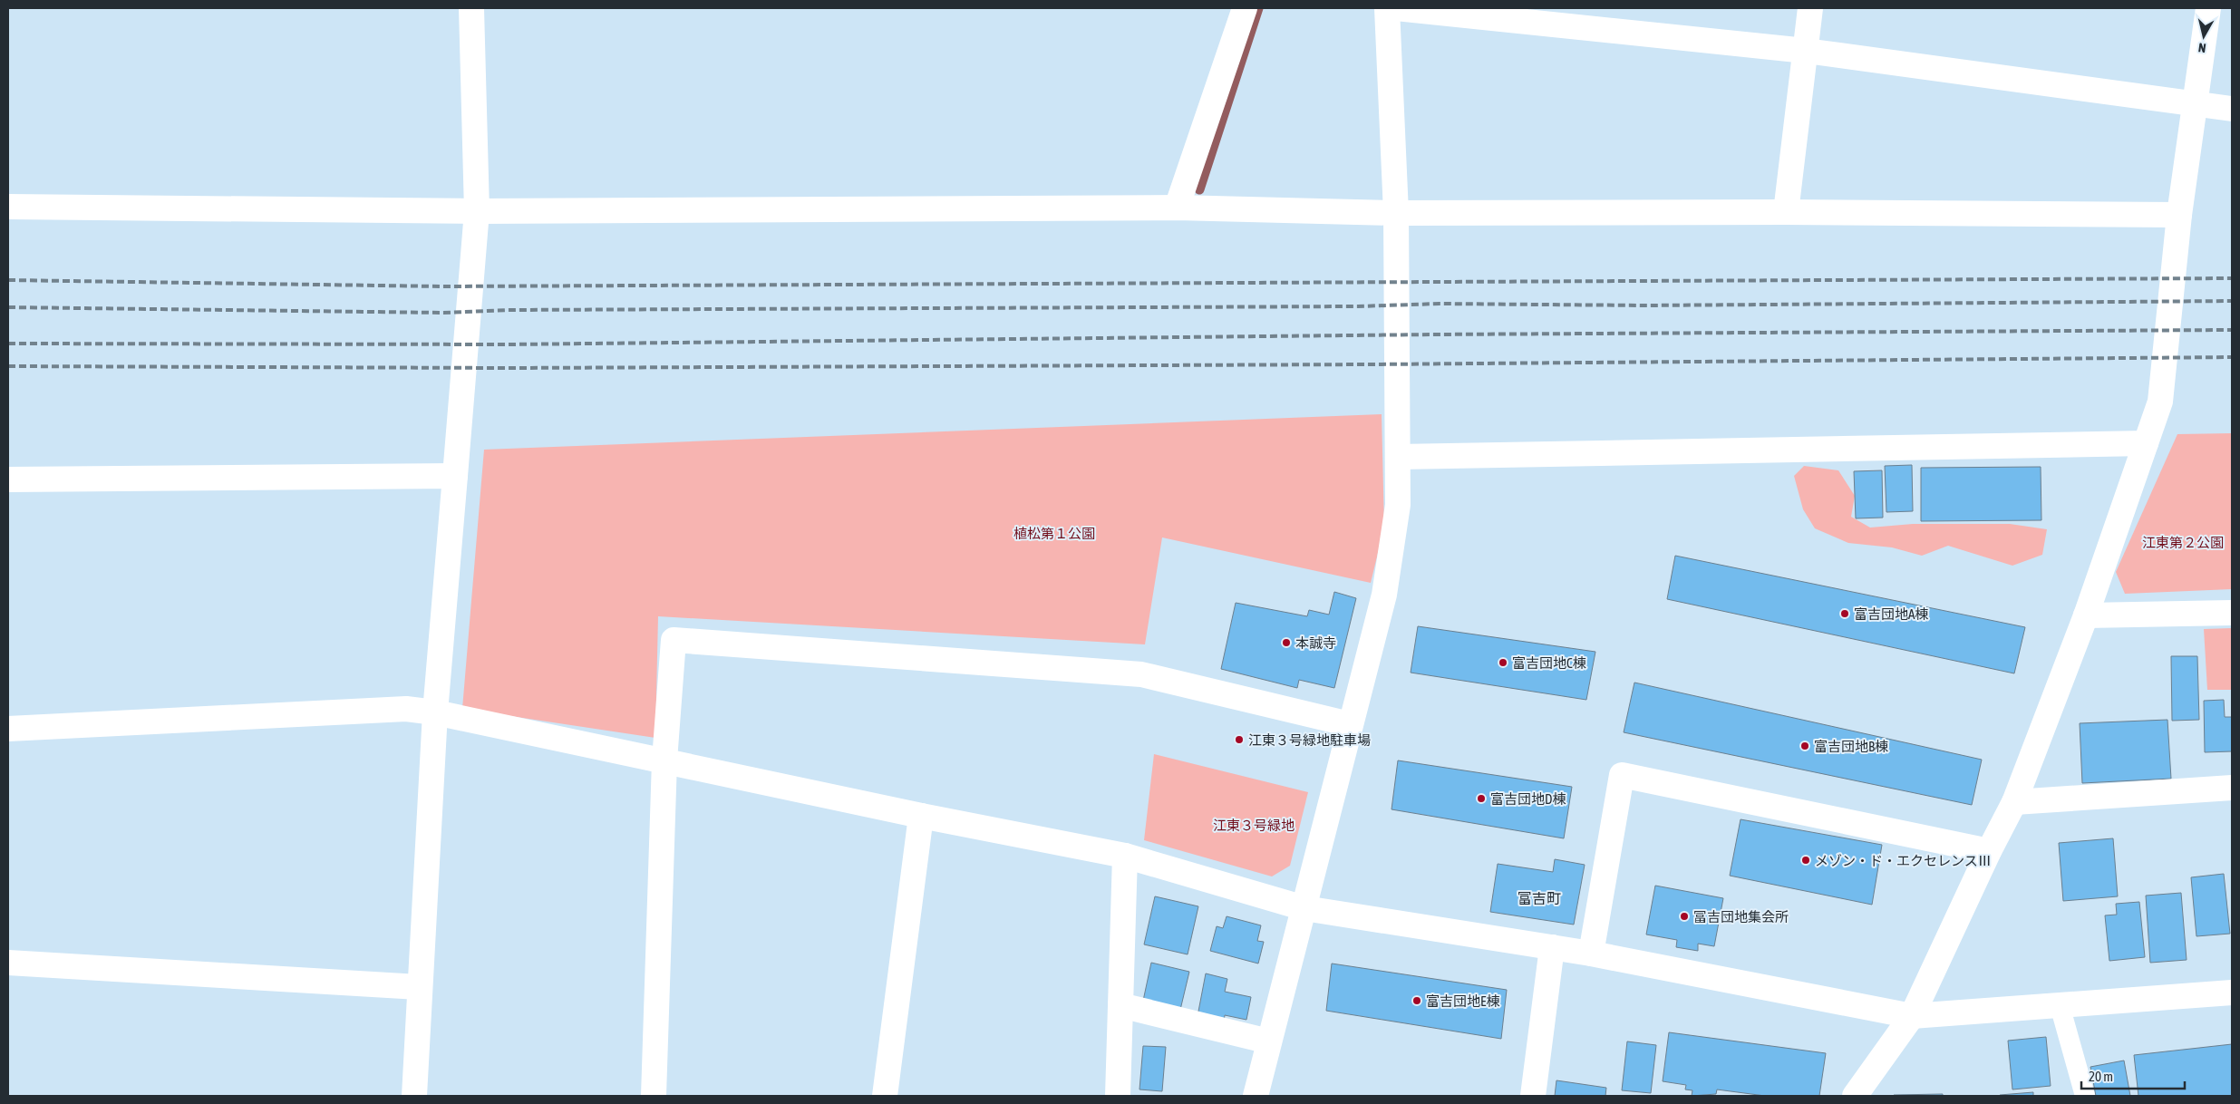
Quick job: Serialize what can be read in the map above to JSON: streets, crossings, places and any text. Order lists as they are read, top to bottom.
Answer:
{
  "districts": ["富吉町"],
  "parks": ["植松第１公園", "江東第２公園", "江東３号緑地"],
  "places": [
    "富吉団地A棟",
    "本誠寺",
    "富吉団地C棟",
    "江東３号緑地駐車場",
    "富吉団地B棟",
    "富吉団地D棟",
    "メゾン・ド・エクセレンスⅢ",
    "冨吉団地集会所",
    "富吉団地E棟"
  ],
  "scale_bar": "20 m",
  "north": "bottom"
}
